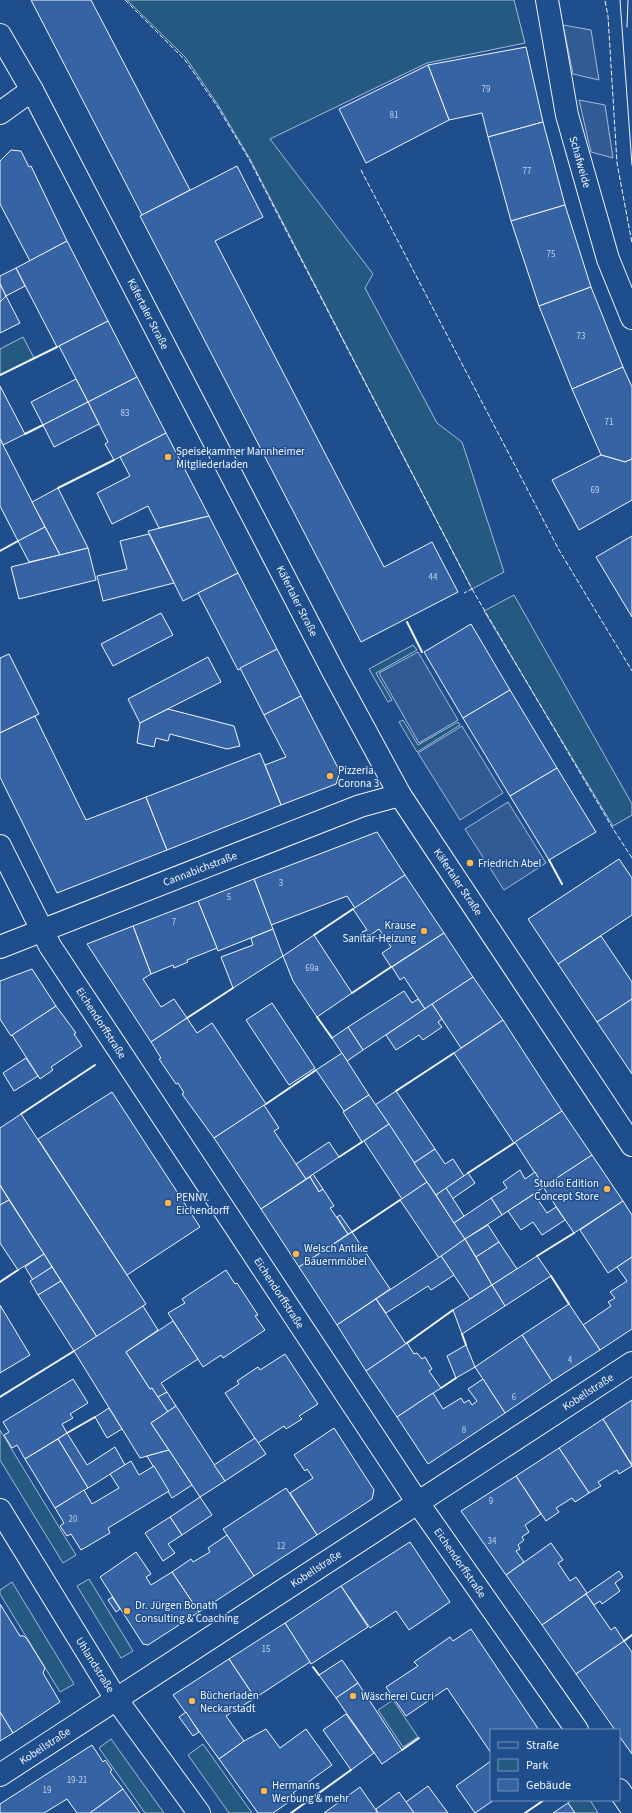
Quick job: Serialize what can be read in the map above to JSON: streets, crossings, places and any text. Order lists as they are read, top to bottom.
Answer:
{
  "streets": {
    "street": [
      "Schafweide",
      "Käfertaler Straße",
      "Cannabichstraße",
      "Eichendorffstraße",
      "Kobellstraße",
      "Uhlandstraße"
    ]
  },
  "crossings": [
    ["Käfertaler Straße", "Cannabichstraße"],
    ["Cannabichstraße", "Eichendorffstraße"],
    ["Eichendorffstraße", "Kobellstraße"],
    ["Kobellstraße", "Uhlandstraße"]
  ],
  "places": [
    "Speisekammer Mannheimer Mitgliederladen",
    "Pizzeria Corona 3",
    "Friedrich Abel",
    "Krause Sanitär-Heizung",
    "Studio Edition Concept Store",
    "PENNY. Eichendorff",
    "Welsch Antike Bauernmöbel",
    "Dr. Jürgen Bonath Consulting & Coaching",
    "Wäscherei Cucri",
    "Bücherladen Neckarstadt",
    "Hermanns Werbung & mehr"
  ],
  "house_numbers": [
    "79",
    "81",
    "77",
    "75",
    "73",
    "83",
    "71",
    "69",
    "44",
    "3",
    "5",
    "7",
    "69a",
    "4",
    "6",
    "8",
    "9",
    "20",
    "34",
    "12",
    "15",
    "19-21",
    "19"
  ],
  "legend": ["Straße", "Park", "Gebäude"]
}
